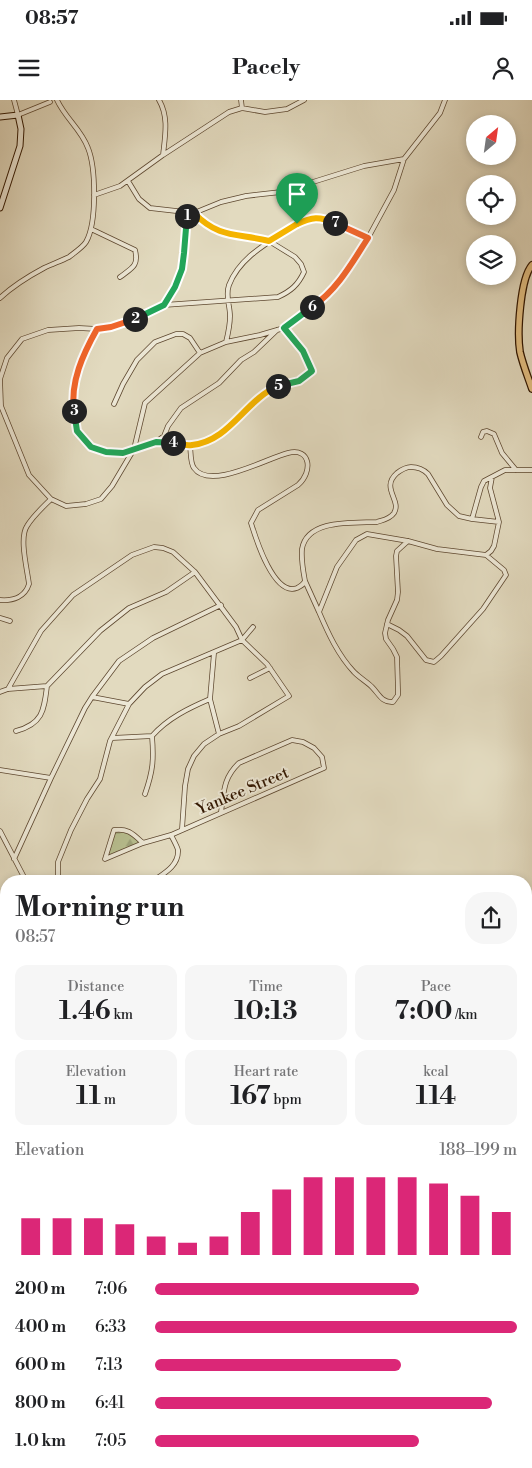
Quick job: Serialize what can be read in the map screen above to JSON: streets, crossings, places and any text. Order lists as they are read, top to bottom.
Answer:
{
  "streets": {
    "street": ["Yankee Street"]
  },
  "north": "top right",
  "page": {
    "status": "08:57",
    "header": "Pacely",
    "pins": [
      "1",
      "7",
      "6",
      "2",
      "5",
      "3",
      "4"
    ],
    "heading": ["Morning run", "08:57"],
    "stats": [
      ["Distance", "1.46 km"],
      ["Time", "10:13"],
      ["Pace", "7:00 /km"],
      ["Elevation", "11 m"],
      ["Heart rate", "167 bpm"],
      ["kcal", "114"]
    ],
    "chart": ["Elevation", "188–199 m"],
    "list": [
      {
        "name": "200 m",
        "note": "7:06"
      },
      {
        "name": "400 m",
        "note": "6:33"
      },
      {
        "name": "600 m",
        "note": "7:13"
      },
      {
        "name": "800 m",
        "note": "6:41"
      },
      {
        "name": "1.0 km",
        "note": "7:05"
      }
    ]
  }
}
